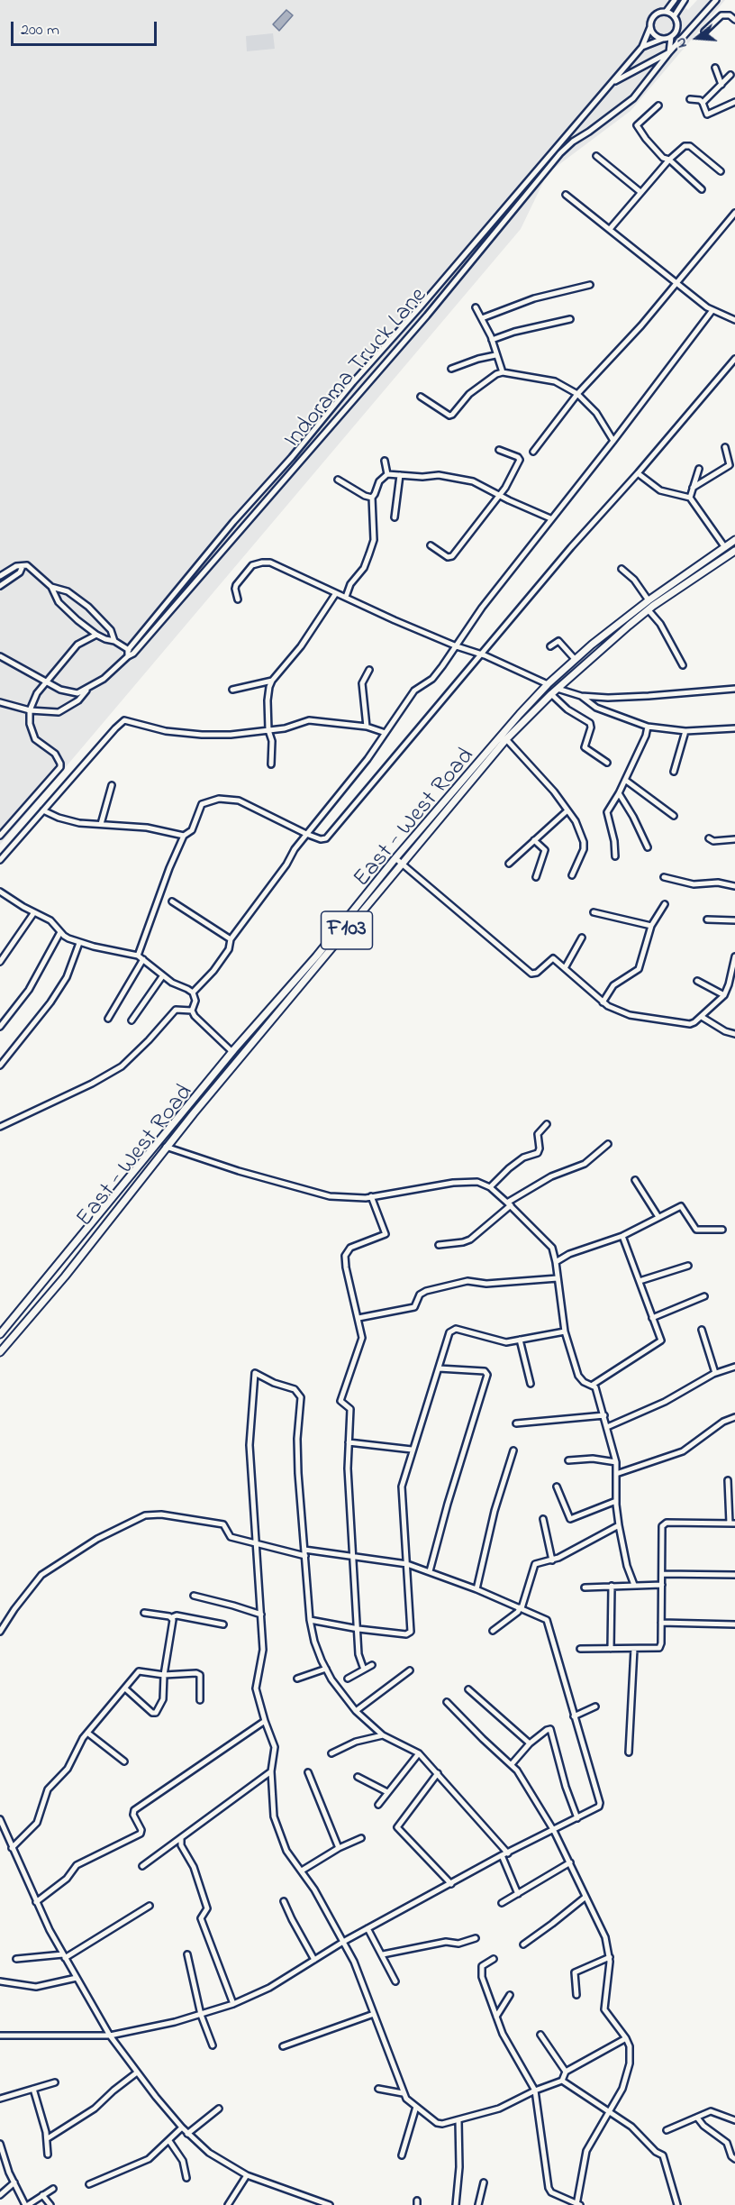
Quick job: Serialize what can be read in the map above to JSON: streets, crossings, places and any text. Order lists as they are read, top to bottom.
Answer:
{
  "streets": {
    "main road": ["East - West Road", "F103"],
    "street": ["Indorama Truck Lane"]
  },
  "scale_bar": "200 m",
  "north": "left"
}
